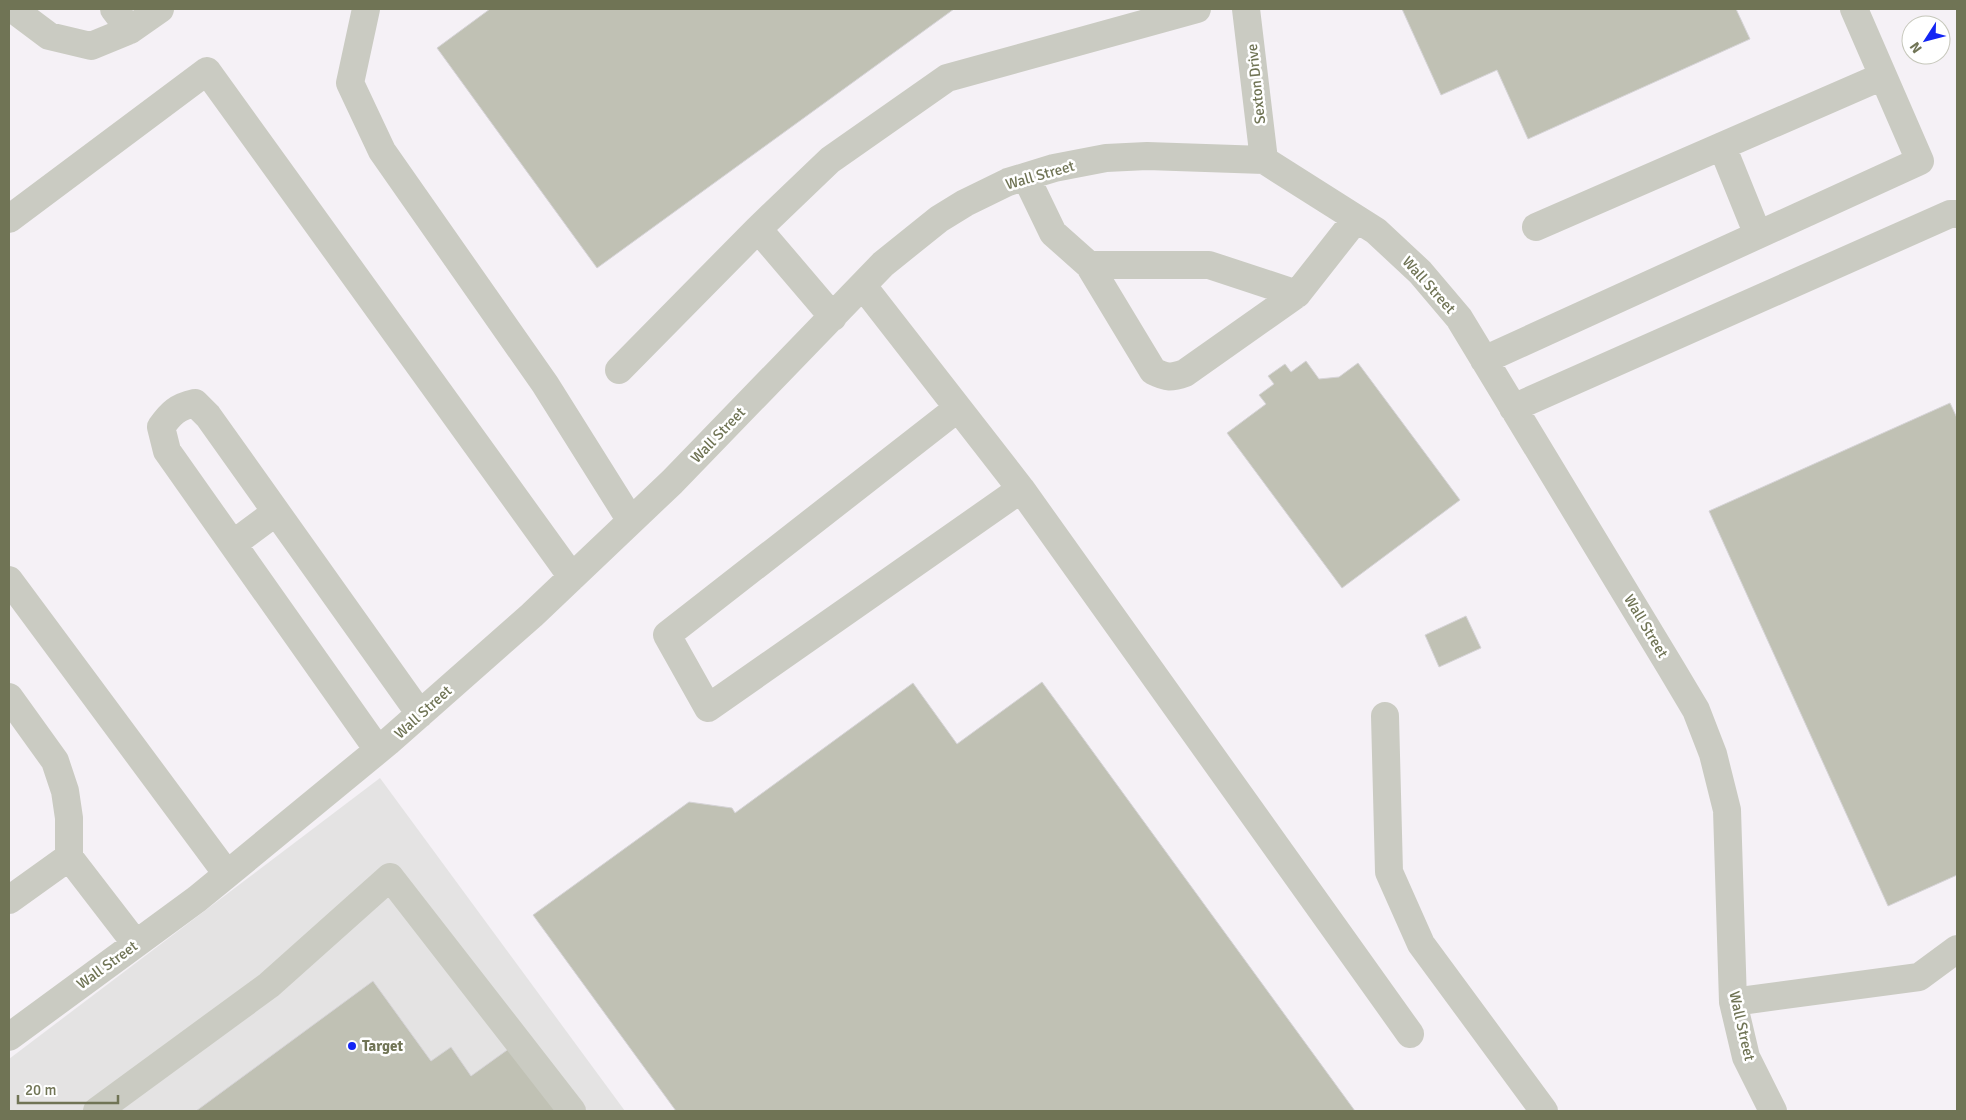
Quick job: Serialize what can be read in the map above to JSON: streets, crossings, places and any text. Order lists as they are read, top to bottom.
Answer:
{
  "streets": {
    "street": ["Sexton Drive", "Wall Street"]
  },
  "crossings": [
    ["Sexton Drive", "Wall Street"]
  ],
  "places": ["Target"],
  "scale_bar": "20 m",
  "north": "bottom left"
}
